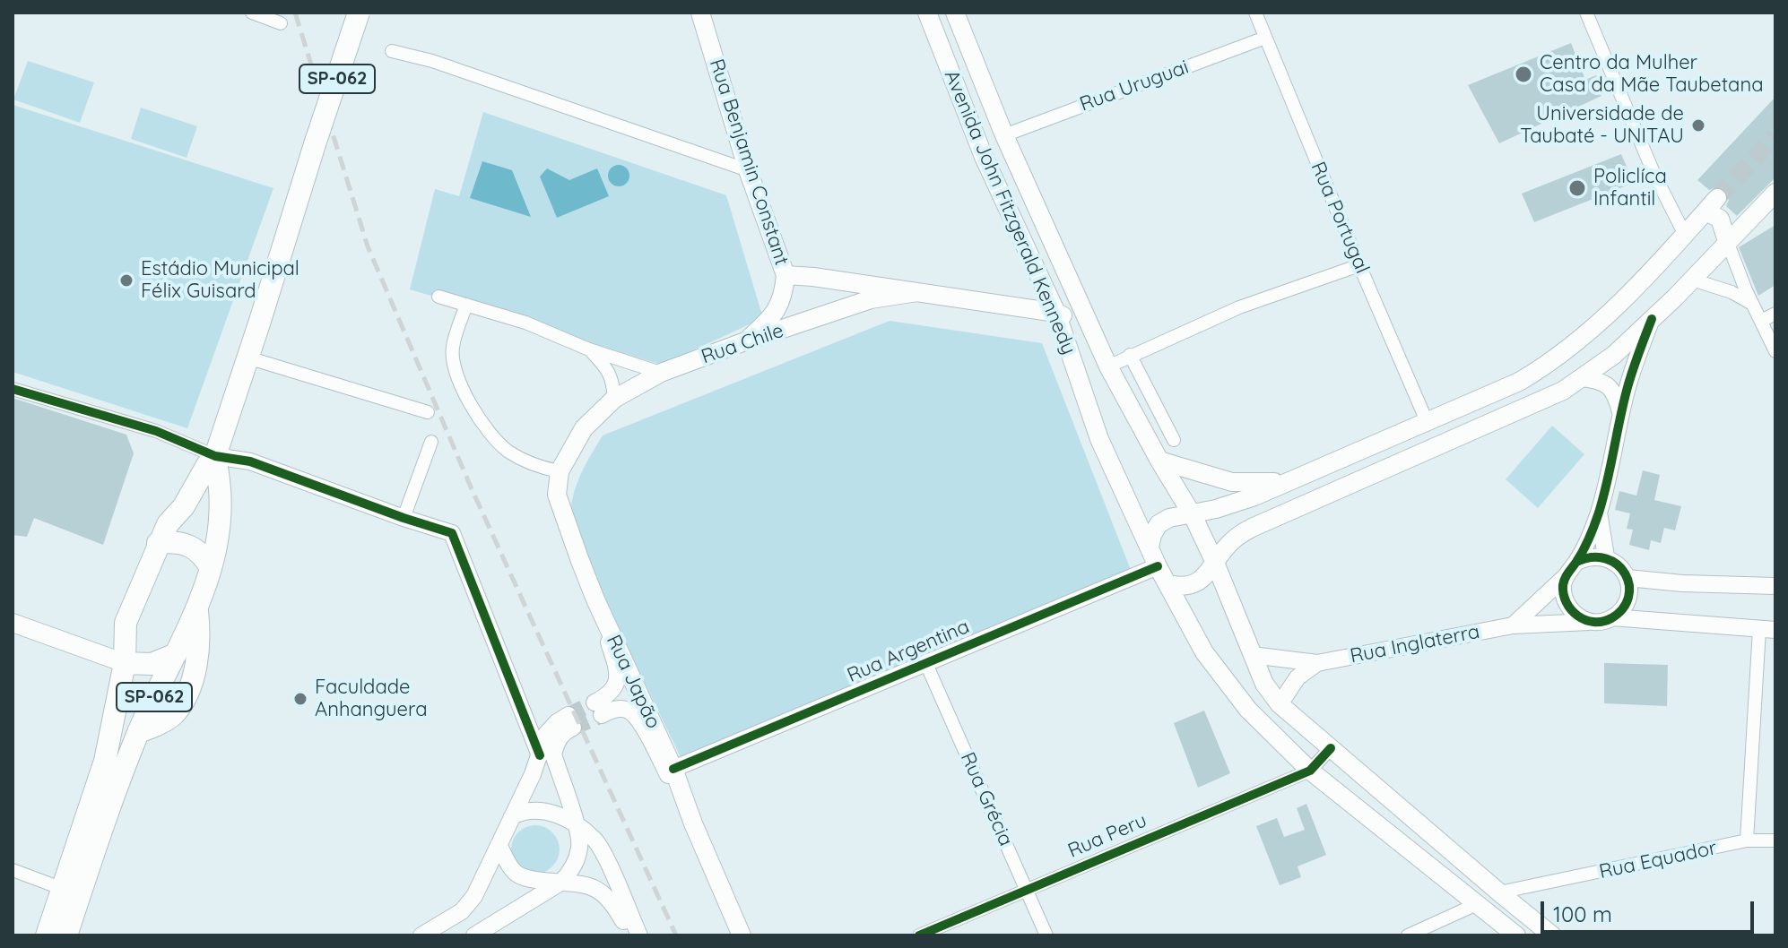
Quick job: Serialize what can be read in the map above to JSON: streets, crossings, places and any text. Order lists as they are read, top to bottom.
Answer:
{
  "streets": {
    "main road": [
      "SP-062",
      "Rua Benjamin Constant",
      "Avenida John Fitzgerald Kennedy",
      "Rua Chile",
      "Rua Japão"
    ],
    "street": [
      "Rua Uruguai",
      "Rua Portugal",
      "Rua Inglaterra",
      "Rua Argentina",
      "Rua Grécia",
      "Rua Peru",
      "Rua Equador"
    ]
  },
  "crossings": [
    ["Rua Uruguai", "Avenida John Fitzgerald Kennedy"],
    ["Rua Uruguai", "Rua Portugal"],
    ["Rua Benjamin Constant", "Rua Chile"],
    ["Avenida John Fitzgerald Kennedy", "Rua Chile"],
    ["Avenida John Fitzgerald Kennedy", "Rua Argentina"],
    ["Avenida John Fitzgerald Kennedy", "Rua Peru"],
    ["Avenida John Fitzgerald Kennedy", "Rua Equador"],
    ["Rua Chile", "Rua Japão"],
    ["Rua Argentina", "Rua Japão"],
    ["Rua Argentina", "Rua Grécia"],
    ["Rua Grécia", "Rua Peru"]
  ],
  "places": [
    "Centro da Mulher Casa da Mãe Taubetana",
    "Universidade de Taubaté - UNITAU",
    "Policlíca Infantil",
    "Estádio Municipal Félix Guisard",
    "Faculdade Anhanguera"
  ],
  "scale_bar": "100 m"
}
